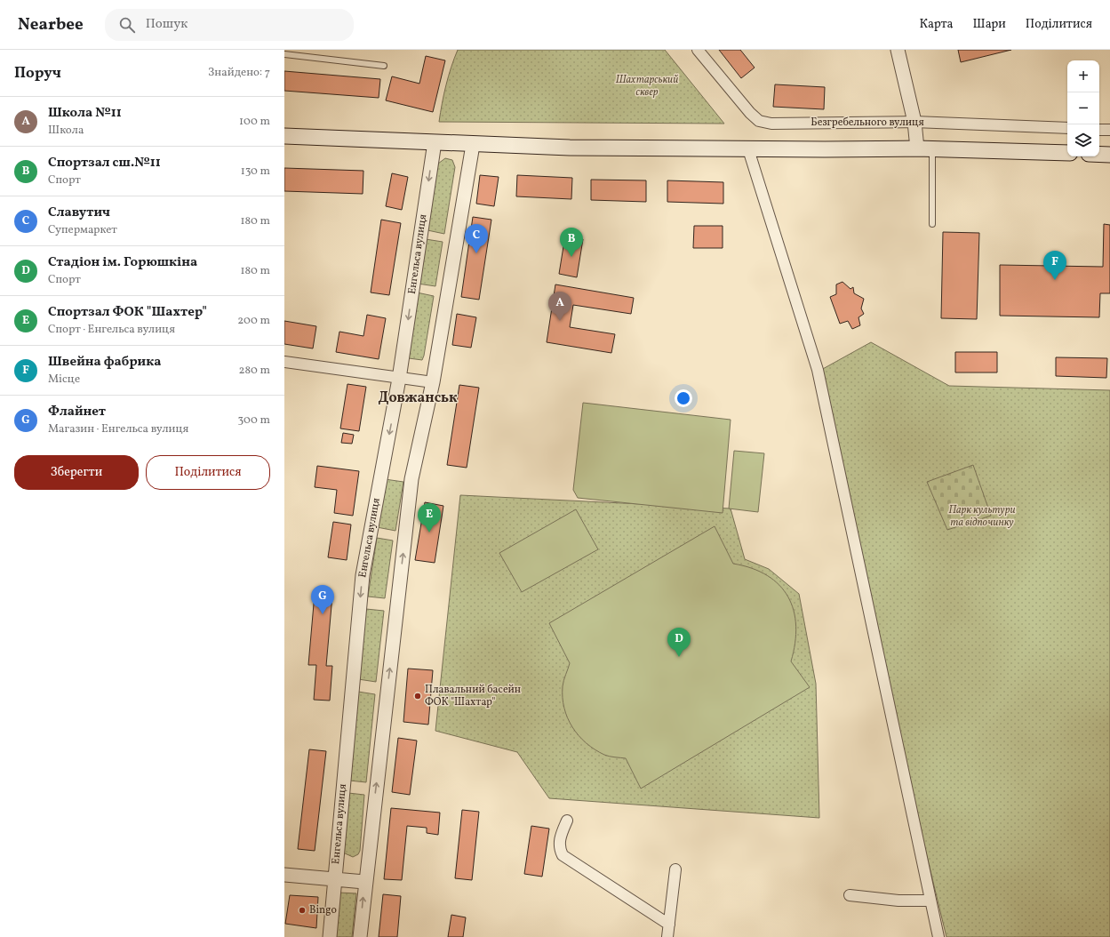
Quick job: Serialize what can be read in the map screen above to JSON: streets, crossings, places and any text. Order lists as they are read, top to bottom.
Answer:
{
  "streets": {
    "street": ["Безгребельного вулиця", "Енгельса вулиця"]
  },
  "districts": ["Довжанськ"],
  "parks": ["Шахтарський сквер", "Парк культури та відпочинку"],
  "places": ["Плавальний басейн ФОК \"Шахтар\"", "Bingo"],
  "page": {
    "header": "Nearbee",
    "search": "Пошук",
    "nav": ["Карта", "Шари", "Поділитися"],
    "heading": ["Поруч", "Знайдено: 7"],
    "map_buttons": ["+", "−"],
    "list": [
      {
        "mark": "A",
        "name": "Школа №11",
        "note": "Школа",
        "value": "100 m"
      },
      {
        "mark": "B",
        "name": "Спортзал сш.№11",
        "note": "Спорт",
        "value": "130 m"
      },
      {
        "mark": "C",
        "name": "Славутич",
        "note": "Супермаркет",
        "value": "180 m"
      },
      {
        "mark": "D",
        "name": "Стадіон ім. Горюшкіна",
        "note": "Спорт",
        "value": "180 m"
      },
      {
        "mark": "E",
        "name": "Спортзал ФОК \"Шахтер\"",
        "note": "Спорт · Енгельса вулиця",
        "value": "200 m"
      },
      {
        "mark": "F",
        "name": "Швейна фабрика",
        "note": "Місце",
        "value": "280 m"
      },
      {
        "mark": "G",
        "name": "Флайнет",
        "note": "Магазин · Енгельса вулиця",
        "value": "300 m"
      }
    ],
    "pins": [
      "C",
      "B",
      "F",
      "A",
      "E",
      "G",
      "D"
    ],
    "buttons": ["Зберегти", "Поділитися"]
  }
}
